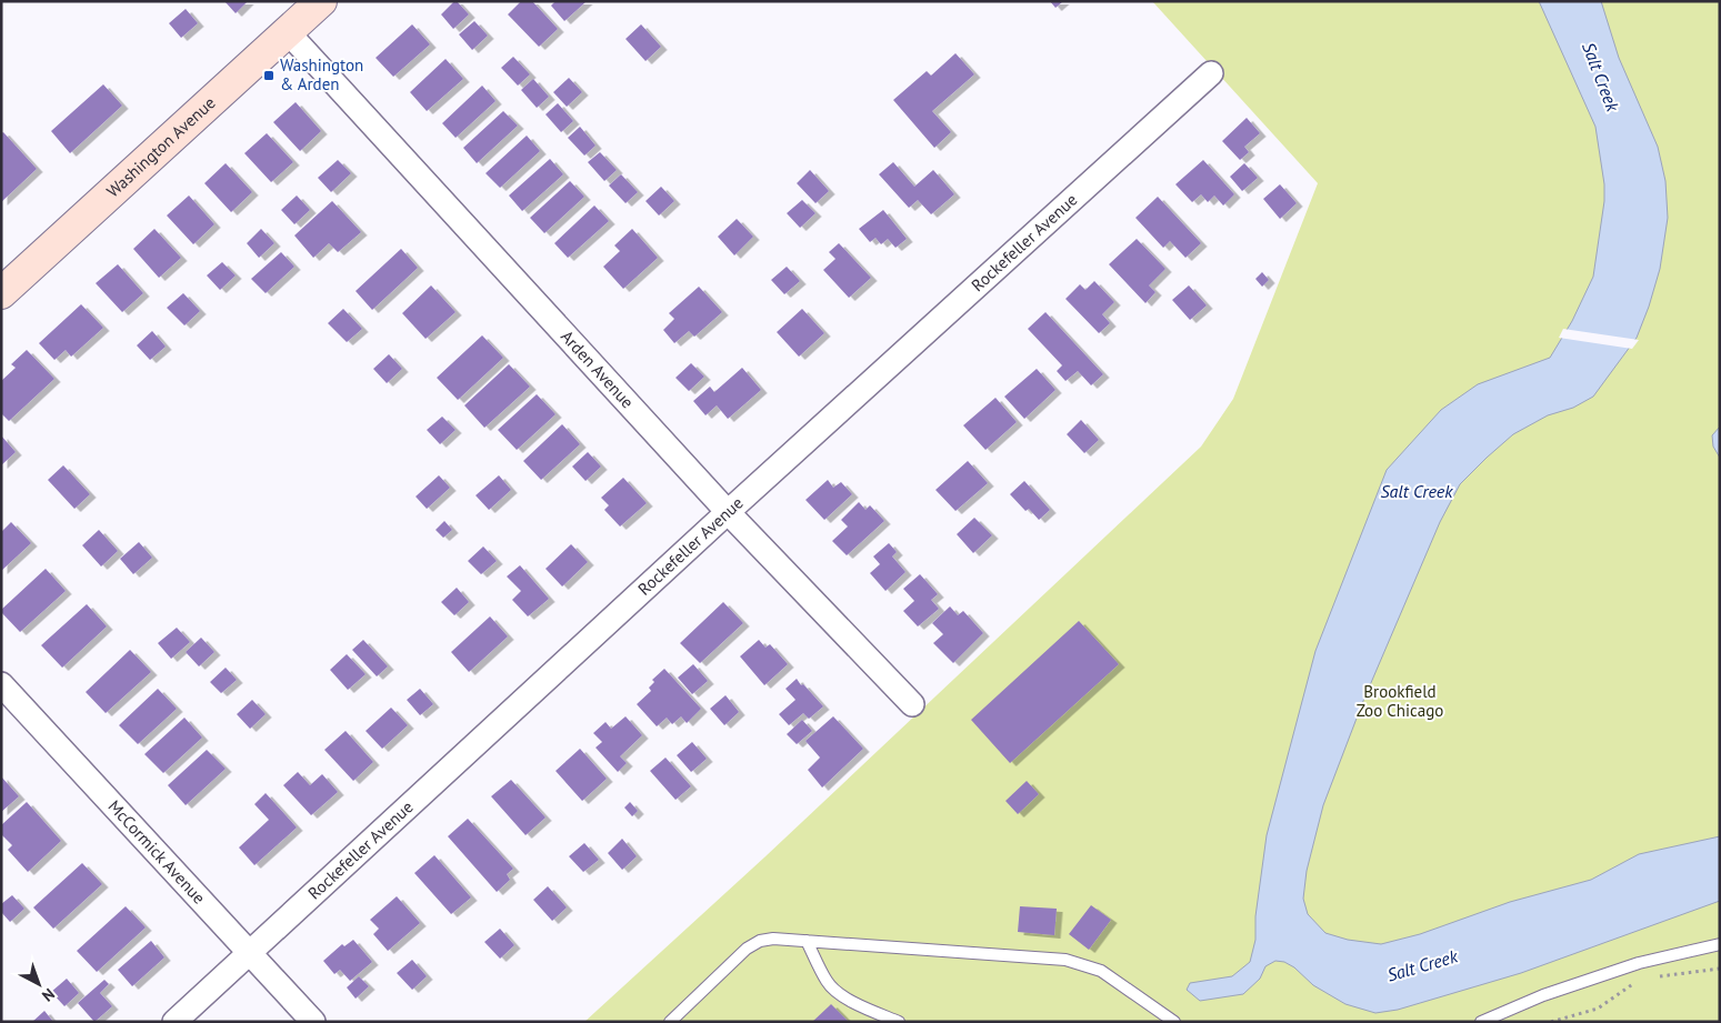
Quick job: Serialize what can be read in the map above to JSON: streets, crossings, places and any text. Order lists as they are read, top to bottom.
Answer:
{
  "streets": {
    "street": [
      "Washington Avenue",
      "Rockefeller Avenue",
      "Arden Avenue",
      "McCormick Avenue"
    ]
  },
  "crossings": [
    ["Washington Avenue", "Arden Avenue"],
    ["Rockefeller Avenue", "Arden Avenue"],
    ["Rockefeller Avenue", "McCormick Avenue"]
  ],
  "water": ["Salt Creek"],
  "parks": ["Brookfield Zoo Chicago"],
  "places": {
    "transit": ["Washington & Arden"]
  },
  "north": "bottom right"
}
